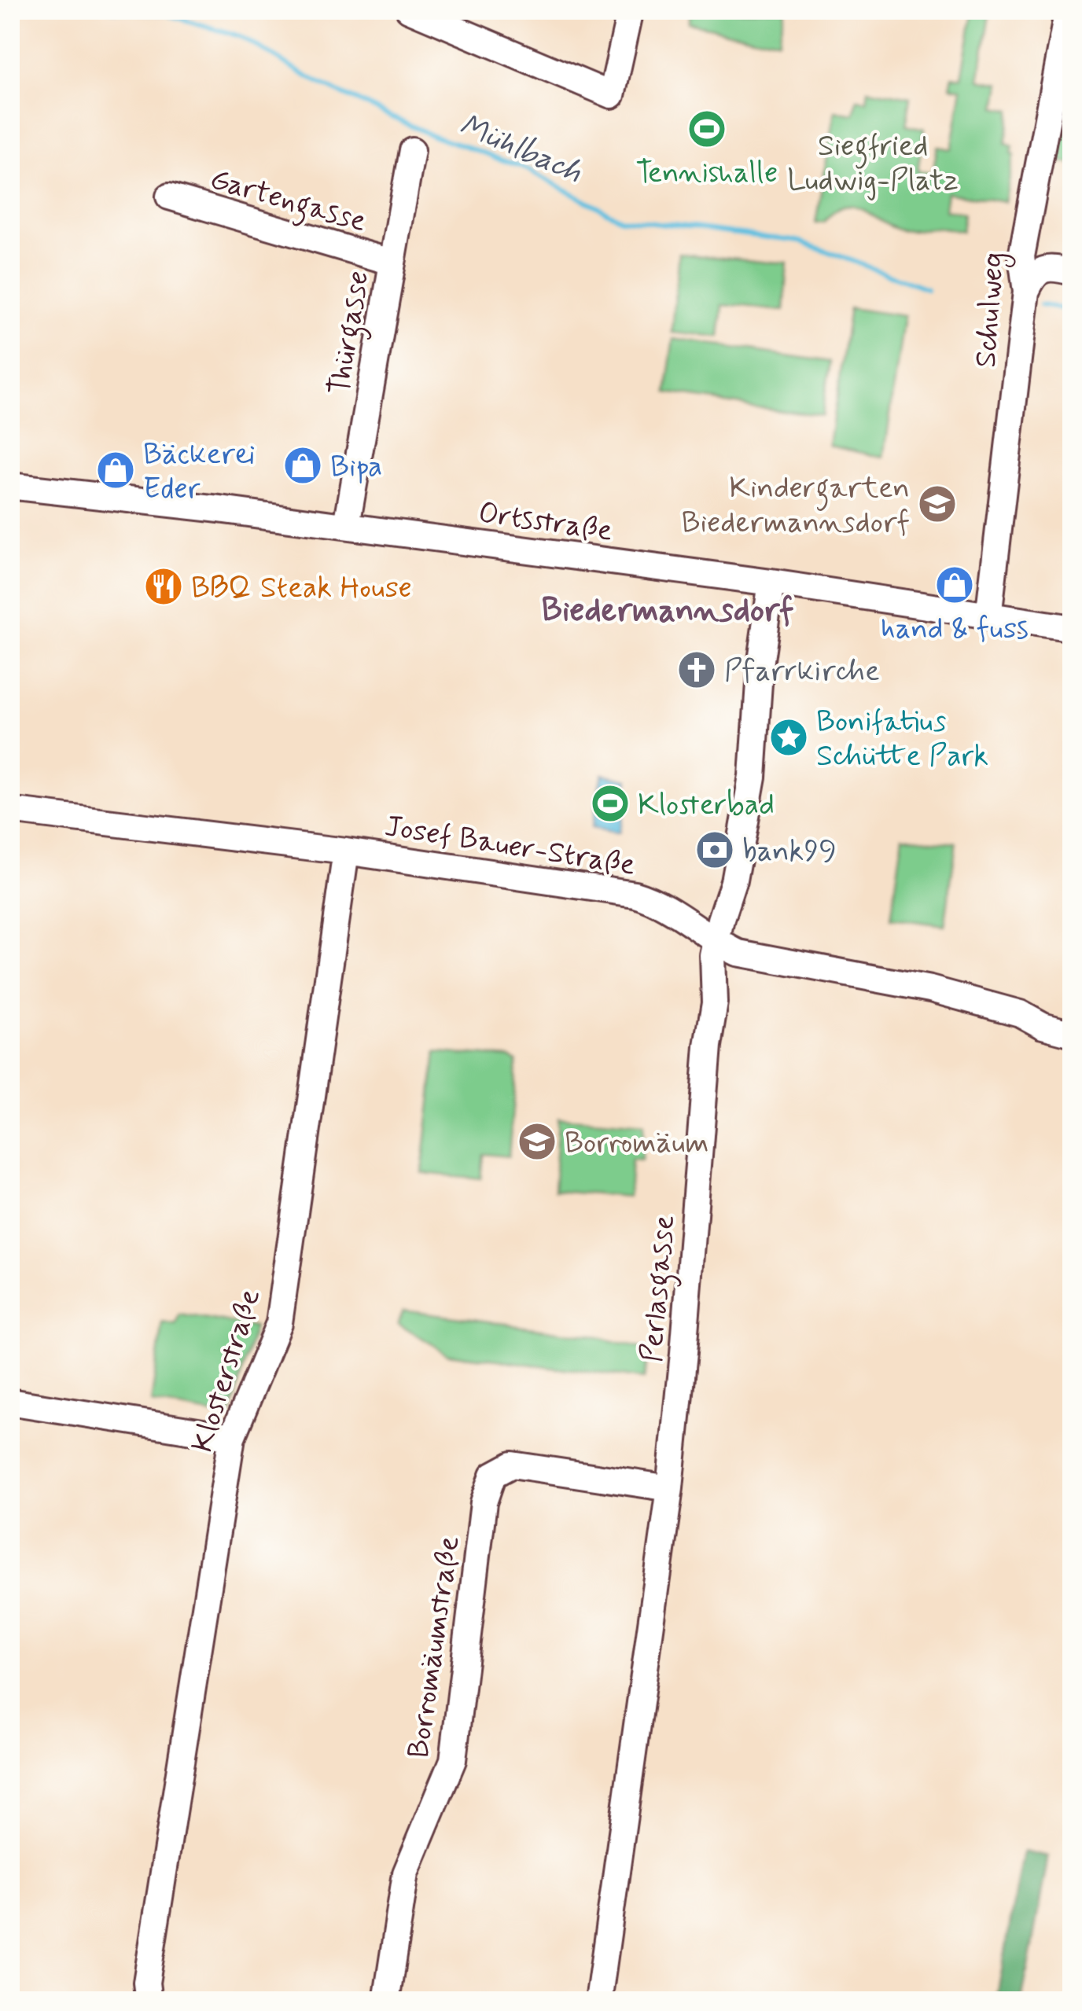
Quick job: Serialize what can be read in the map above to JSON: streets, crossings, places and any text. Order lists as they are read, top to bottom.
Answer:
{
  "streets": {
    "street": [
      "Gartengasse",
      "Schulweg",
      "Thürgasse",
      "Ortsstraße",
      "Josef Bauer-Straße",
      "Perlasgasse",
      "Klosterstraße",
      "Borromäumstraße"
    ]
  },
  "crossings": [
    ["Gartengasse", "Thürgasse"],
    ["Schulweg", "Ortsstraße"],
    ["Thürgasse", "Ortsstraße"],
    ["Ortsstraße", "Perlasgasse"],
    ["Josef Bauer-Straße", "Perlasgasse"],
    ["Josef Bauer-Straße", "Klosterstraße"],
    ["Perlasgasse", "Borromäumstraße"]
  ],
  "districts": ["Biedermannsdorf"],
  "water": ["Mühlbach"],
  "parks": ["Siegfried Ludwig-Platz"],
  "places": {
    "sports": ["Tennishalle", "Klosterbad"],
    "shop": ["Bipa", "Bäckerei Eder", "hand & fuss"],
    "school or university": ["Kindergarten Biedermannsdorf", "Borromäum"],
    "restaurant": ["BBQ Steak House"],
    "church": ["Pfarrkirche"],
    "place": ["Bonifatius Schütte Park"],
    "bank": ["bank99"]
  }
}
